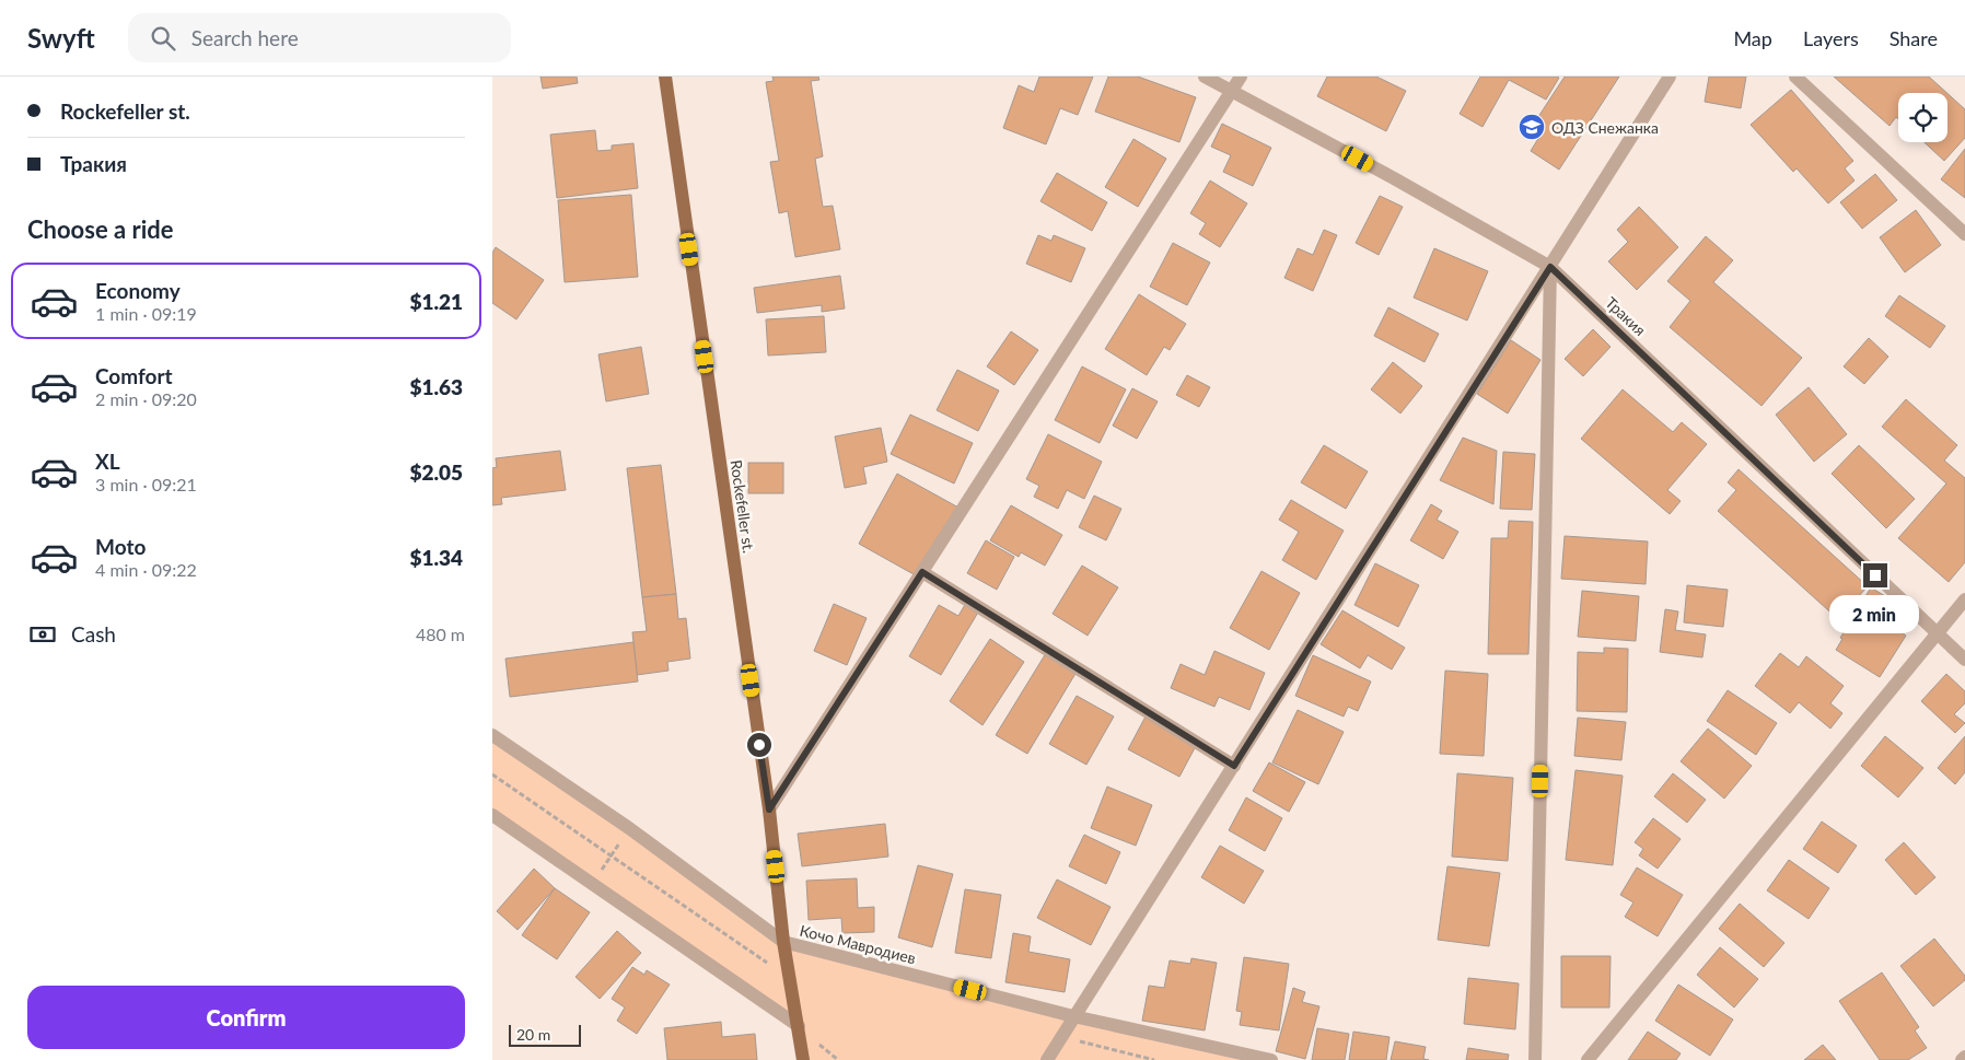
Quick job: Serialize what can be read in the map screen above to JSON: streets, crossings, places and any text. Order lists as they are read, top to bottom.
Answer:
{
  "streets": {
    "main road": ["Rockefeller st."],
    "street": ["Тракия", "Кочо Мавродиев"]
  },
  "crossings": [
    ["Rockefeller st.", "Кочо Мавродиев"]
  ],
  "places": {
    "school or university": ["ОДЗ Снежанка"]
  },
  "scale_bar": "20 m",
  "page": {
    "header": "Swyft",
    "search": "Search here",
    "nav": ["Map", "Layers", "Share"],
    "banner": ["Rockefeller st.", "Тракия"],
    "heading": "Choose a ride",
    "list": [
      {
        "name": "Economy",
        "note": "1 min · 09:19",
        "value": "$1.21"
      },
      {
        "name": "Comfort",
        "note": "2 min · 09:20",
        "value": "$1.63"
      },
      {
        "name": "XL",
        "note": "3 min · 09:21",
        "value": "$2.05"
      },
      {
        "name": "Moto",
        "note": "4 min · 09:22",
        "value": "$1.34"
      }
    ],
    "bubble": "2 min",
    "pay": ["Cash", "480 m"],
    "buttons": "Confirm",
    "scale": "20 m"
  }
}
